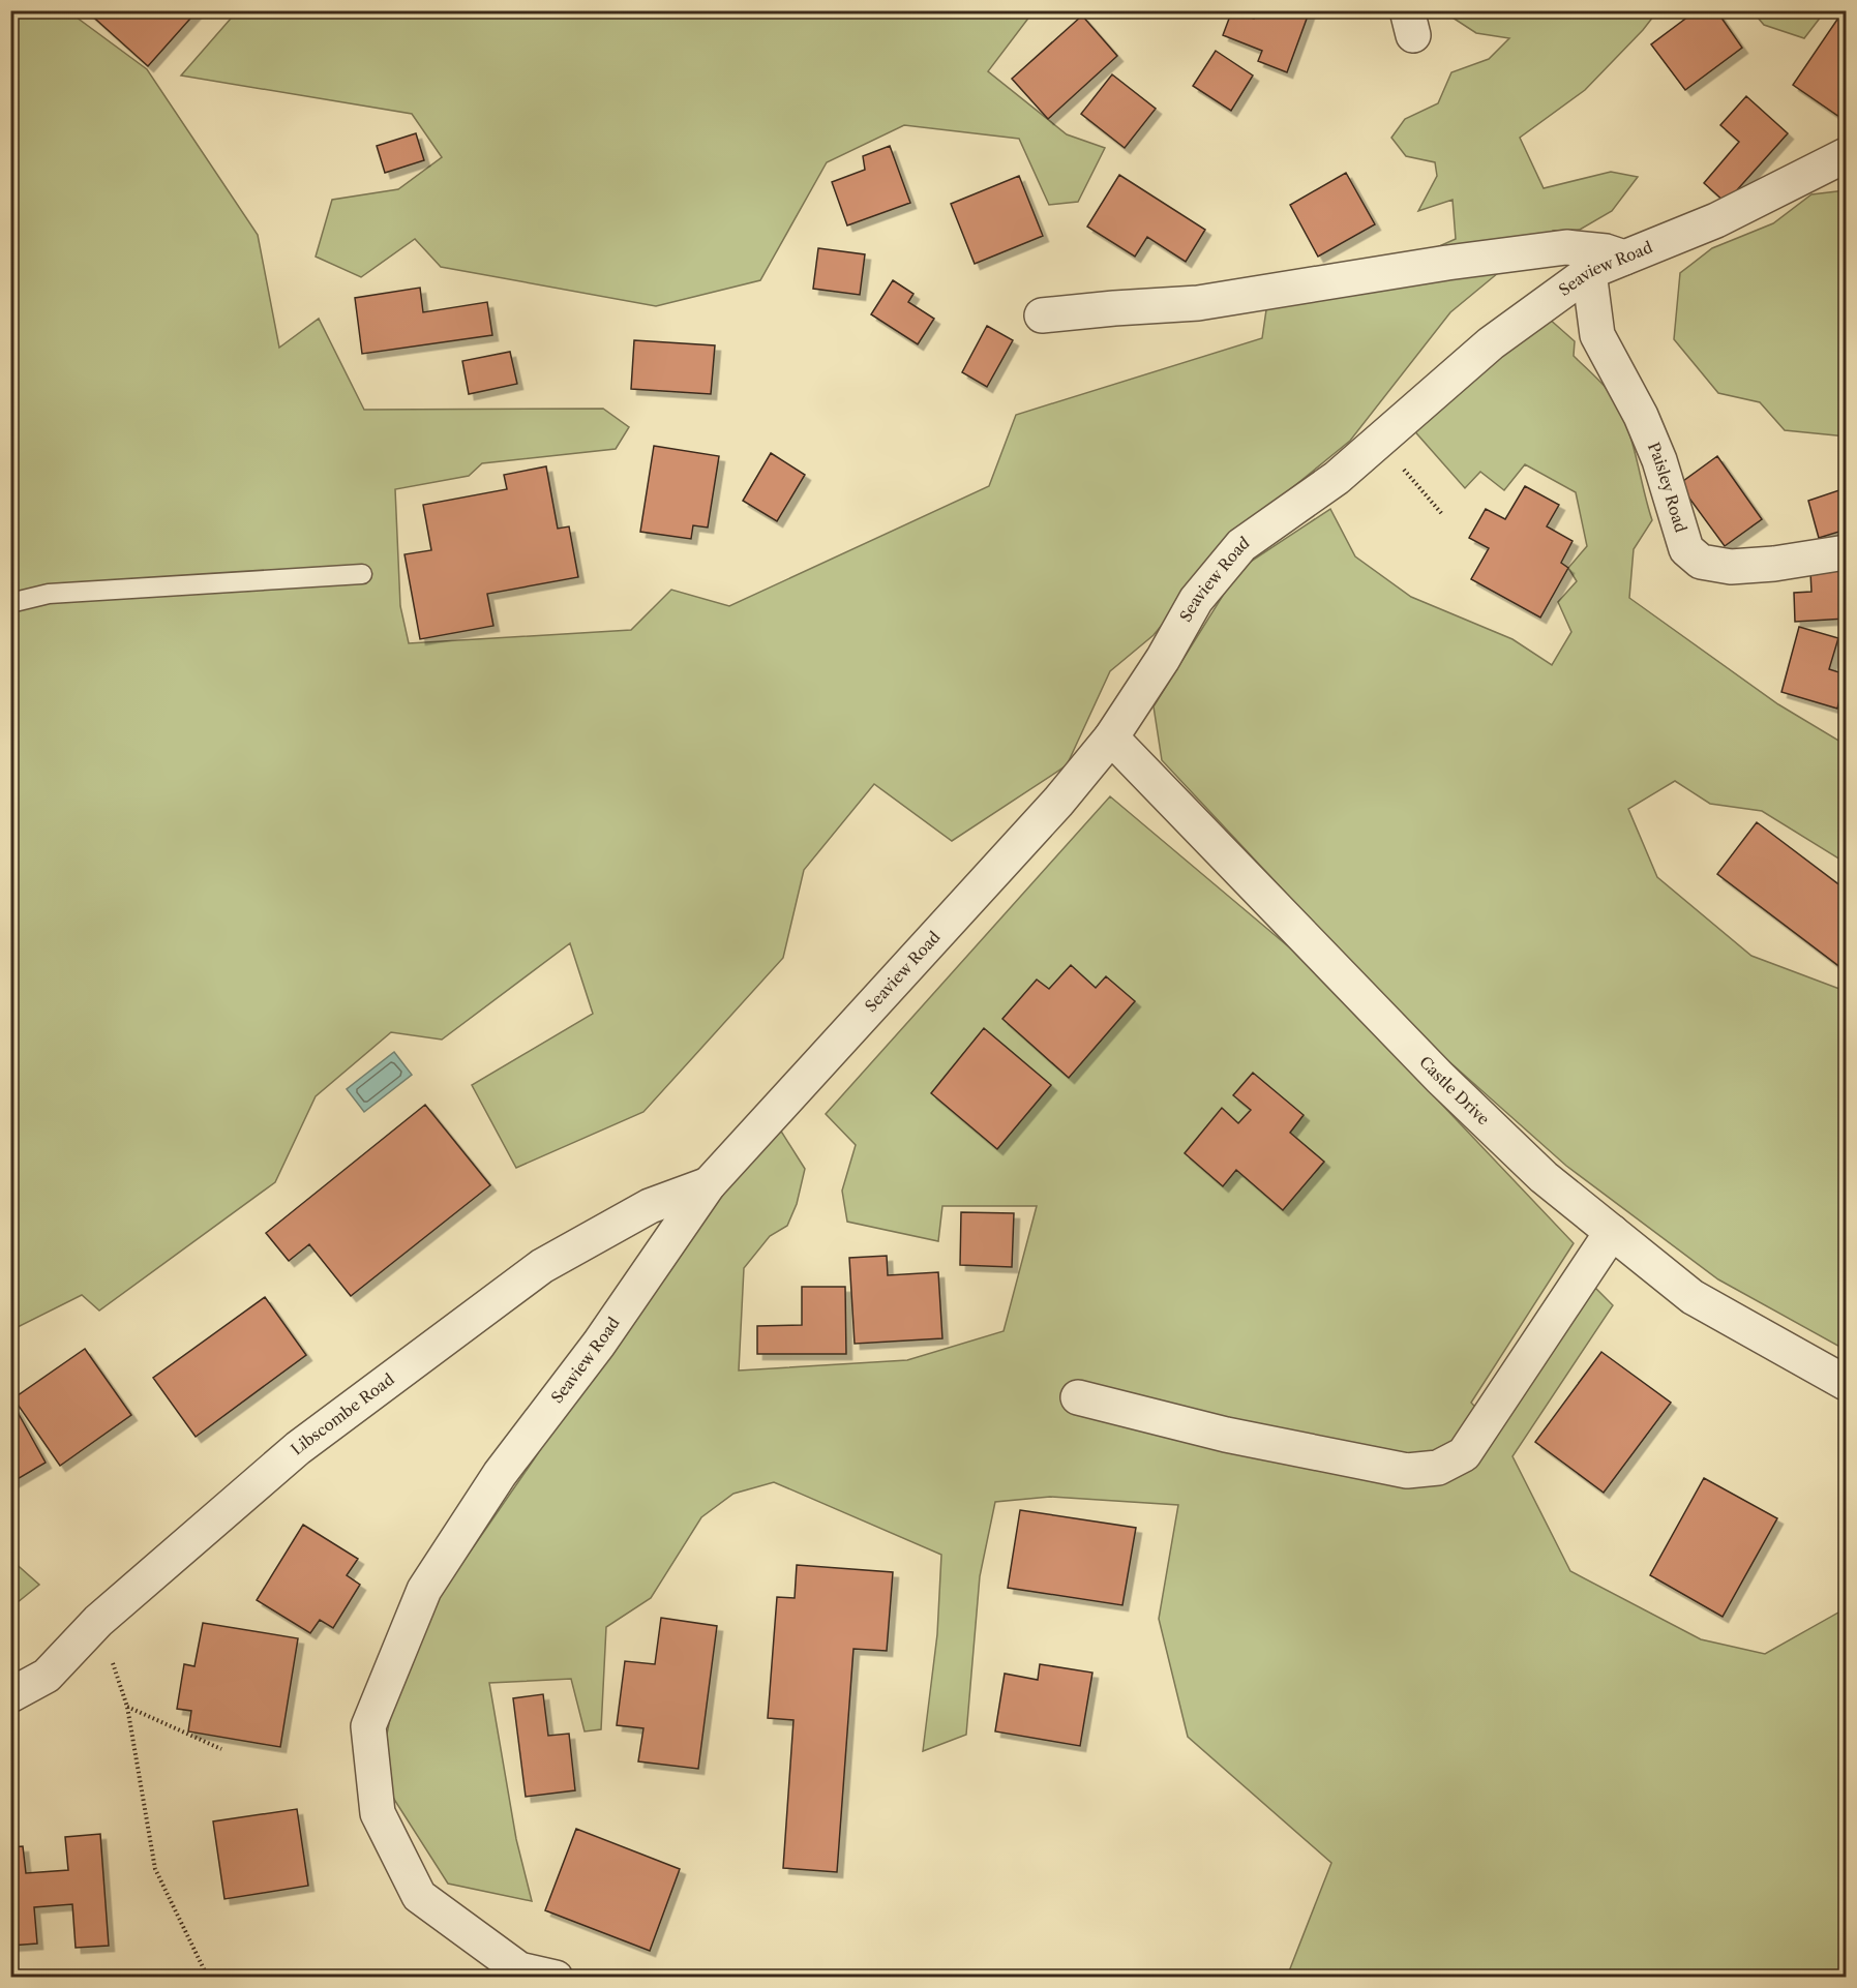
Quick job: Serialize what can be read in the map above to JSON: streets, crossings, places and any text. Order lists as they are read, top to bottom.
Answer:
{
  "streets": {
    "street": [
      "Seaview Road",
      "Paisley Road",
      "Castle Drive",
      "Libscombe Road"
    ]
  },
  "crossings": [
    ["Seaview Road", "Paisley Road"],
    ["Seaview Road", "Castle Drive"],
    ["Seaview Road", "Libscombe Road"]
  ]
}
